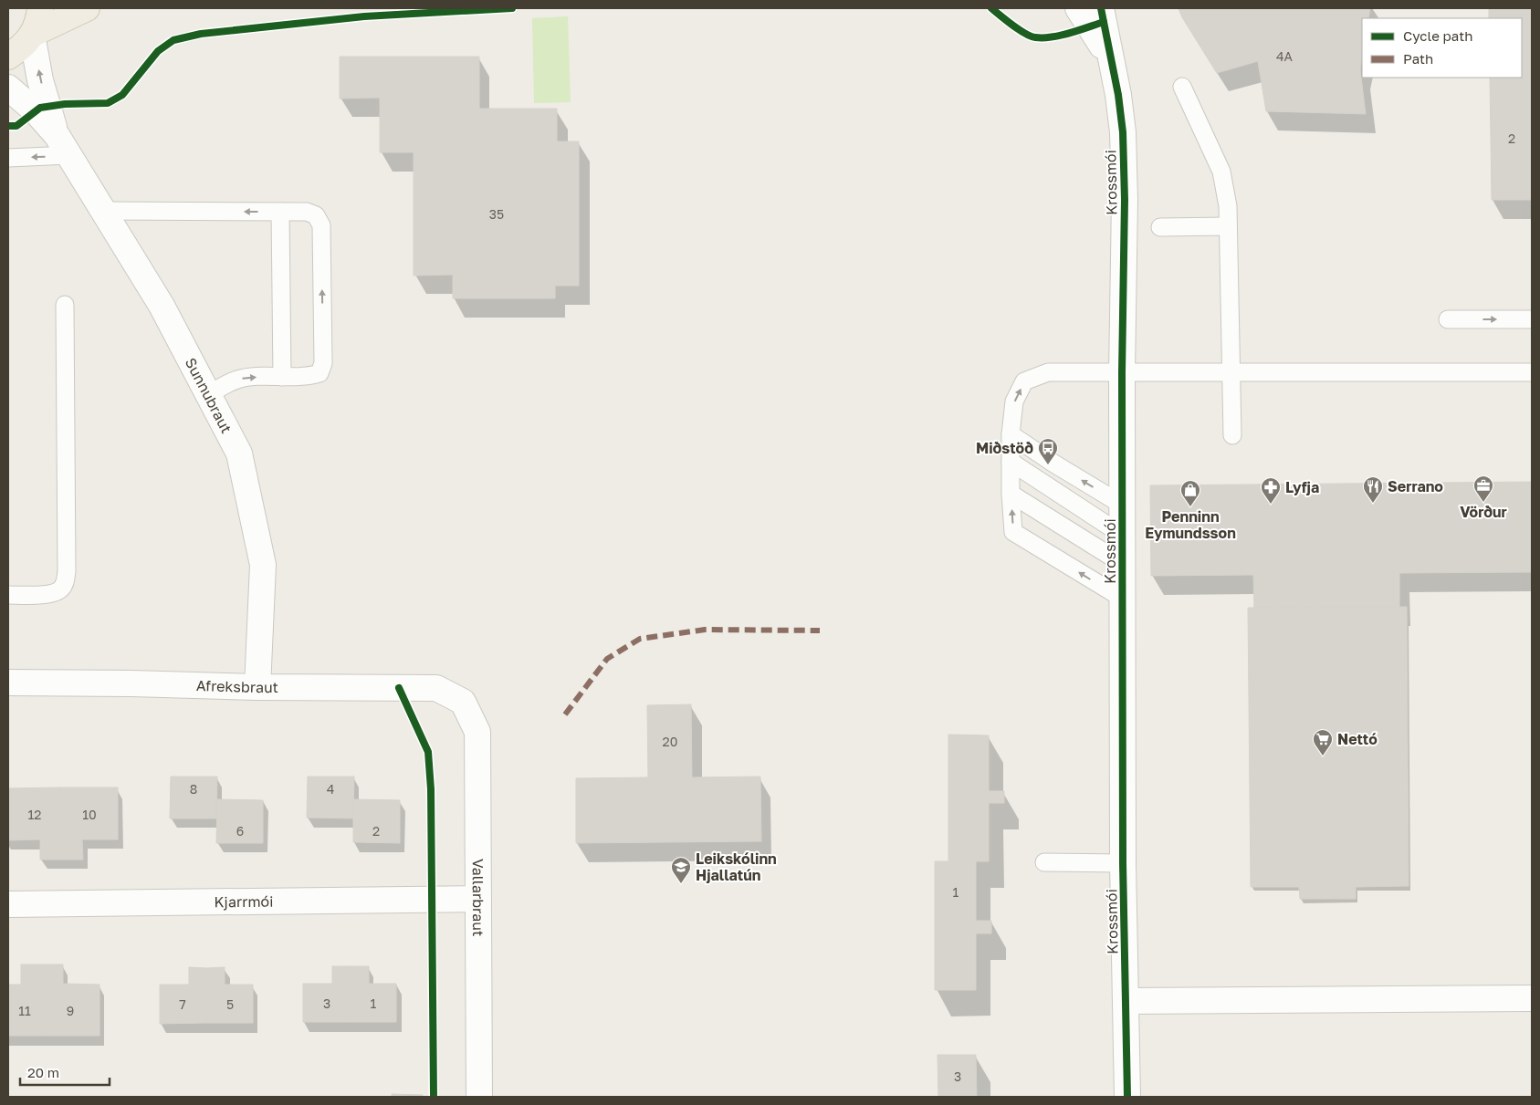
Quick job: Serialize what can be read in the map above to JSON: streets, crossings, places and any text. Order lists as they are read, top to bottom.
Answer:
{
  "streets": {
    "street": [
      "Krossmói",
      "Sunnubraut",
      "Afreksbraut",
      "Vallarbraut",
      "Kjarrmói"
    ]
  },
  "crossings": [
    ["Sunnubraut", "Afreksbraut"],
    ["Afreksbraut", "Vallarbraut"],
    ["Vallarbraut", "Kjarrmói"]
  ],
  "places": {
    "bus stop": ["Miðstöð"],
    "office": ["Vörður"],
    "restaurant": ["Serrano"],
    "pharmacy": ["Lyfja"],
    "shop": ["Penninn Eymundsson"],
    "supermarket": ["Nettó"],
    "school or university": ["Leikskólinn Hjallatún"]
  },
  "house_numbers": [
    "4A",
    "2",
    "35",
    "20",
    "8",
    "4",
    "12",
    "10",
    "6",
    "2",
    "1",
    "3",
    "1",
    "7",
    "5",
    "11",
    "9",
    "3"
  ],
  "legend": ["Cycle path", "Path"],
  "scale_bar": "20 m"
}
